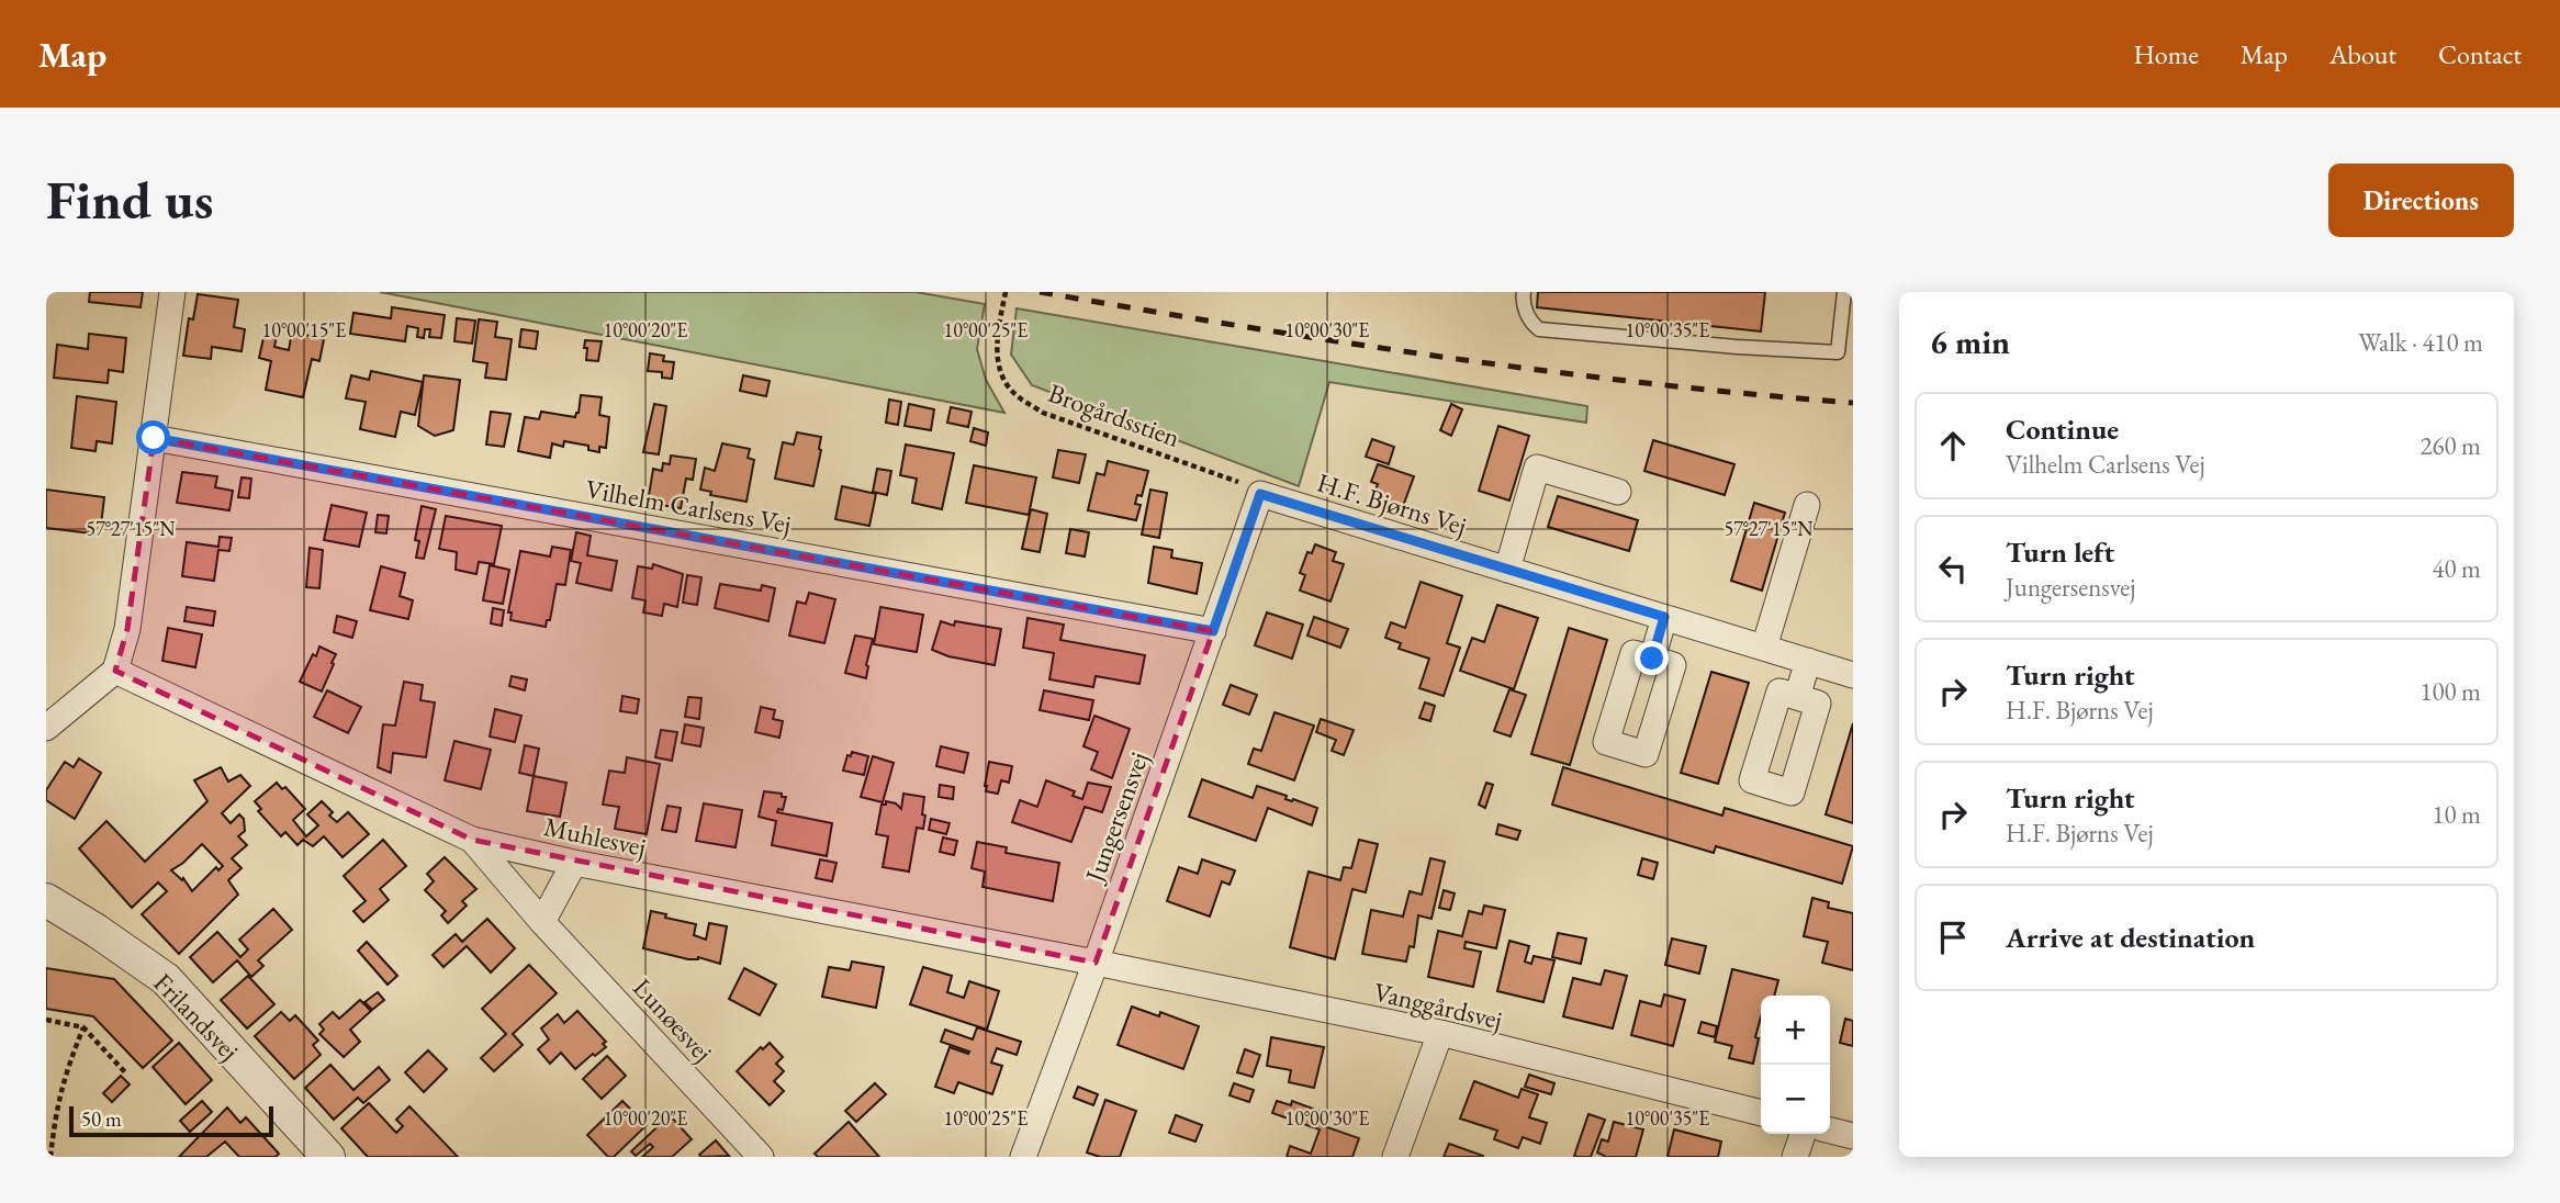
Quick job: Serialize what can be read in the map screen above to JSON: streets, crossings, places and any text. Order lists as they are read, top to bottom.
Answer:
{
  "streets": {
    "street": [
      "H.F. Bjørns Vej",
      "Vilhelm Carlsens Vej",
      "Jungersensvej",
      "Muhlesvej",
      "Vanggårdsvej",
      "Frilandsvej",
      "Lunøesvej"
    ],
    "path": ["Brogårdsstien"]
  },
  "crossings": [
    ["Brogårdsstien", "H.F. Bjørns Vej"],
    ["Brogårdsstien", "Jungersensvej"],
    ["H.F. Bjørns Vej", "Jungersensvej"],
    ["Vilhelm Carlsens Vej", "Jungersensvej"],
    ["Jungersensvej", "Muhlesvej"],
    ["Jungersensvej", "Vanggårdsvej"],
    ["Muhlesvej", "Vanggårdsvej"],
    ["Muhlesvej", "Lunøesvej"]
  ],
  "scale_bar": "50 m",
  "page": {
    "header": "Map",
    "nav": [
      "Home",
      "Map",
      "About",
      "Contact"
    ],
    "buttons": "Directions",
    "title": "Find us",
    "heading": ["6 min", "Walk · 410 m"],
    "list": [
      ["Continue", "Vilhelm Carlsens Vej", "260 m"],
      ["Turn left", "Jungersensvej", "40 m"],
      ["Turn right", "H.F. Bjørns Vej", "100 m"],
      ["Turn right", "H.F. Bjørns Vej", "10 m"],
      "Arrive at destination"
    ],
    "map_buttons": ["+", "−"],
    "scale": "50 m"
  },
  "coordinates": [
    "10°00'15\"E",
    "10°00'20\"E",
    "10°00'25\"E",
    "10°00'30\"E",
    "10°00'35\"E",
    "57°27'15\"N"
  ]
}
